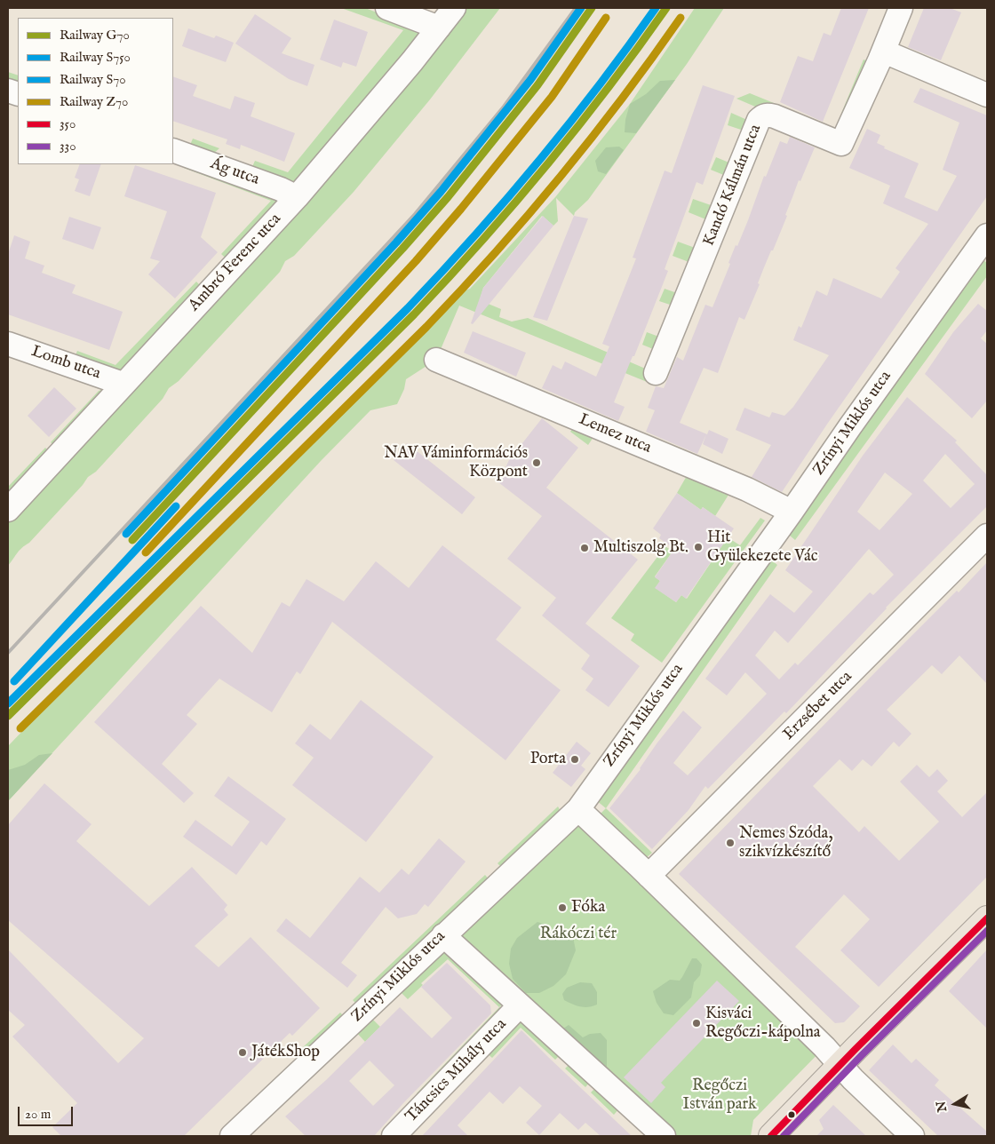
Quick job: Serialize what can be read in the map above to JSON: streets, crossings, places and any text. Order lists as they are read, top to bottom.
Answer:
{
  "streets": {
    "street": [
      "Ág utca",
      "Kandó Kálmán utca",
      "Ambró Ferenc utca",
      "Lomb utca",
      "Zrínyi Miklós utca",
      "Lemez utca",
      "Erzsébet utca",
      "Táncsics Mihály utca"
    ]
  },
  "crossings": [
    ["Ág utca", "Ambró Ferenc utca"],
    ["Ambró Ferenc utca", "Lomb utca"],
    ["Zrínyi Miklós utca", "Lemez utca"]
  ],
  "parks": ["Rákóczi tér", "Regőczi István park"],
  "places": [
    "NAV Váminformációs Központ",
    "Hit Gyülekezete Vác",
    "Multiszolg Bt.",
    "Porta",
    "Nemes Szóda, szikvízkészítő",
    "Fóka",
    "Kisváci Regőczi-kápolna",
    "JátékShop"
  ],
  "lines": [
    "rail line G70",
    "rail line S70",
    "rail line Z70",
    "rail line S750",
    "transit line 350",
    "transit line 330"
  ],
  "legend": [
    "Railway G70",
    "Railway S750",
    "Railway S70",
    "Railway Z70",
    "350",
    "330"
  ],
  "scale_bar": "20 m",
  "north": "left"
}
